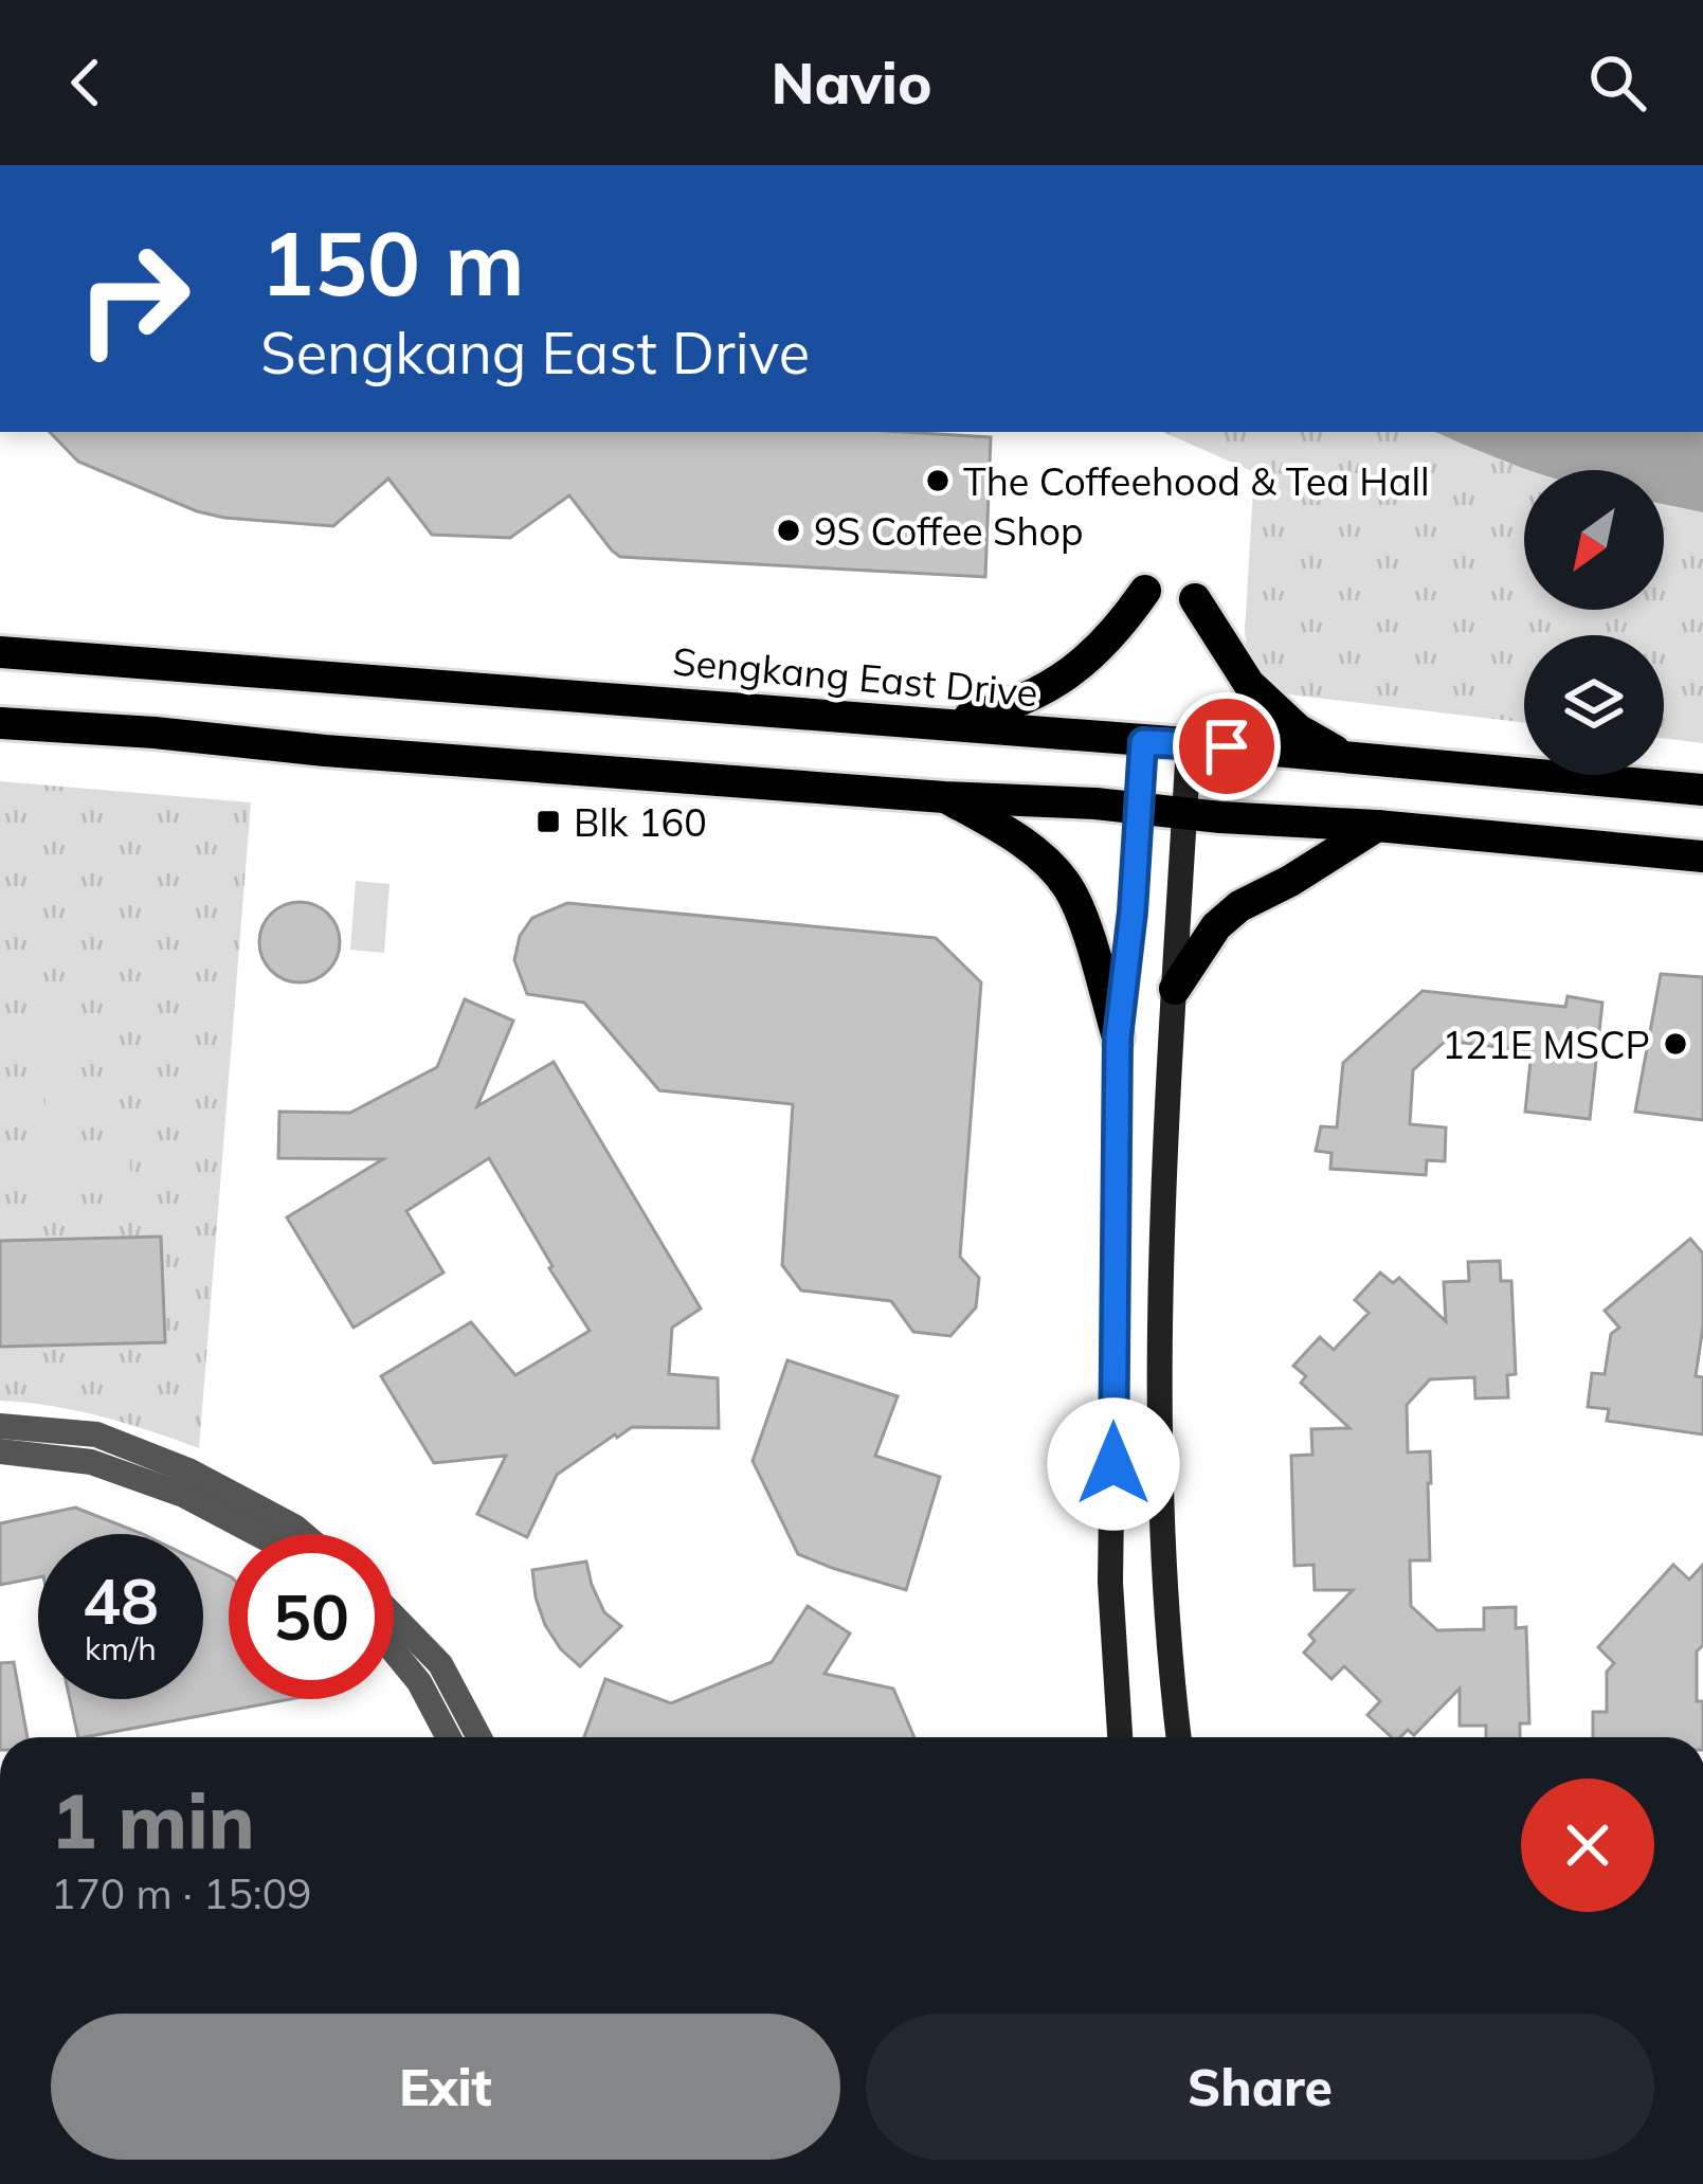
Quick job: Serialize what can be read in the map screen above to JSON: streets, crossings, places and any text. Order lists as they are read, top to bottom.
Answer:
{
  "streets": {
    "main road": ["Sengkang East Drive"]
  },
  "places": {
    "other": ["The Coffeehood & Tea Hall", "9S Coffee Shop", "121E MSCP"],
    "transit": ["Blk 160"]
  },
  "north": "bottom left",
  "page": {
    "header": "Navio",
    "turn": ["150 m", "Sengkang East Drive"],
    "speed": "48 km/h",
    "limit": "50",
    "heading": ["1 min", "170 m · 15:09"],
    "buttons": ["Exit", "Share"]
  }
}
